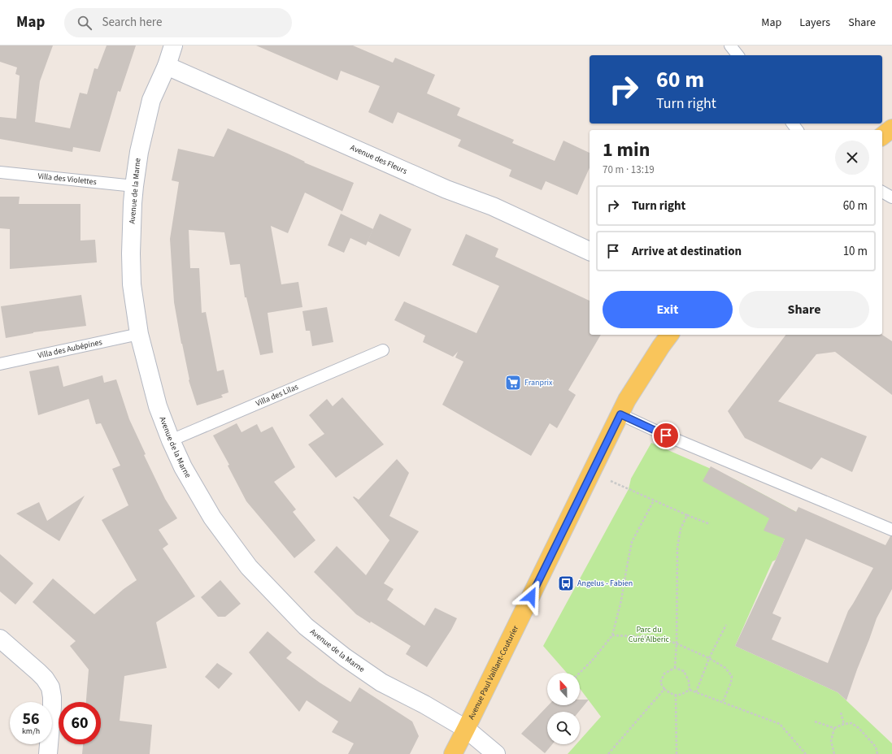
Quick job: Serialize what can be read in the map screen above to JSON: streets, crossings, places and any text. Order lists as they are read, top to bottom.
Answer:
{
  "streets": {
    "main road": ["Avenue Paul Vaillant-Couturier"],
    "street": ["Avenue des Fleurs", "Avenue de la Marne"],
    "lane": ["Villa des Violettes", "Villa des Aubépines", "Villa des Lilas"]
  },
  "crossings": [
    ["Avenue des Fleurs", "Avenue de la Marne"],
    ["Villa des Violettes", "Avenue de la Marne"],
    ["Avenue de la Marne", "Villa des Aubépines"],
    ["Avenue de la Marne", "Villa des Lilas"],
    ["Avenue de la Marne", "Avenue Paul Vaillant-Couturier"]
  ],
  "parks": ["Parc du Curé Alberic"],
  "places": {
    "supermarket": ["Franprix"],
    "bus stop": ["Angelus - Fabien"]
  },
  "north": "top",
  "page": {
    "header": "Map",
    "search": "Search here",
    "nav": ["Map", "Layers", "Share"],
    "turn": ["60 m", "Turn right"],
    "heading": ["1 min", "70 m · 13:19"],
    "list": [
      {
        "name": "Turn right",
        "value": "60 m"
      },
      {
        "name": "Arrive at destination",
        "value": "10 m"
      }
    ],
    "buttons": ["Exit", "Share"],
    "speed": "56 km/h",
    "limit": "60"
  }
}
